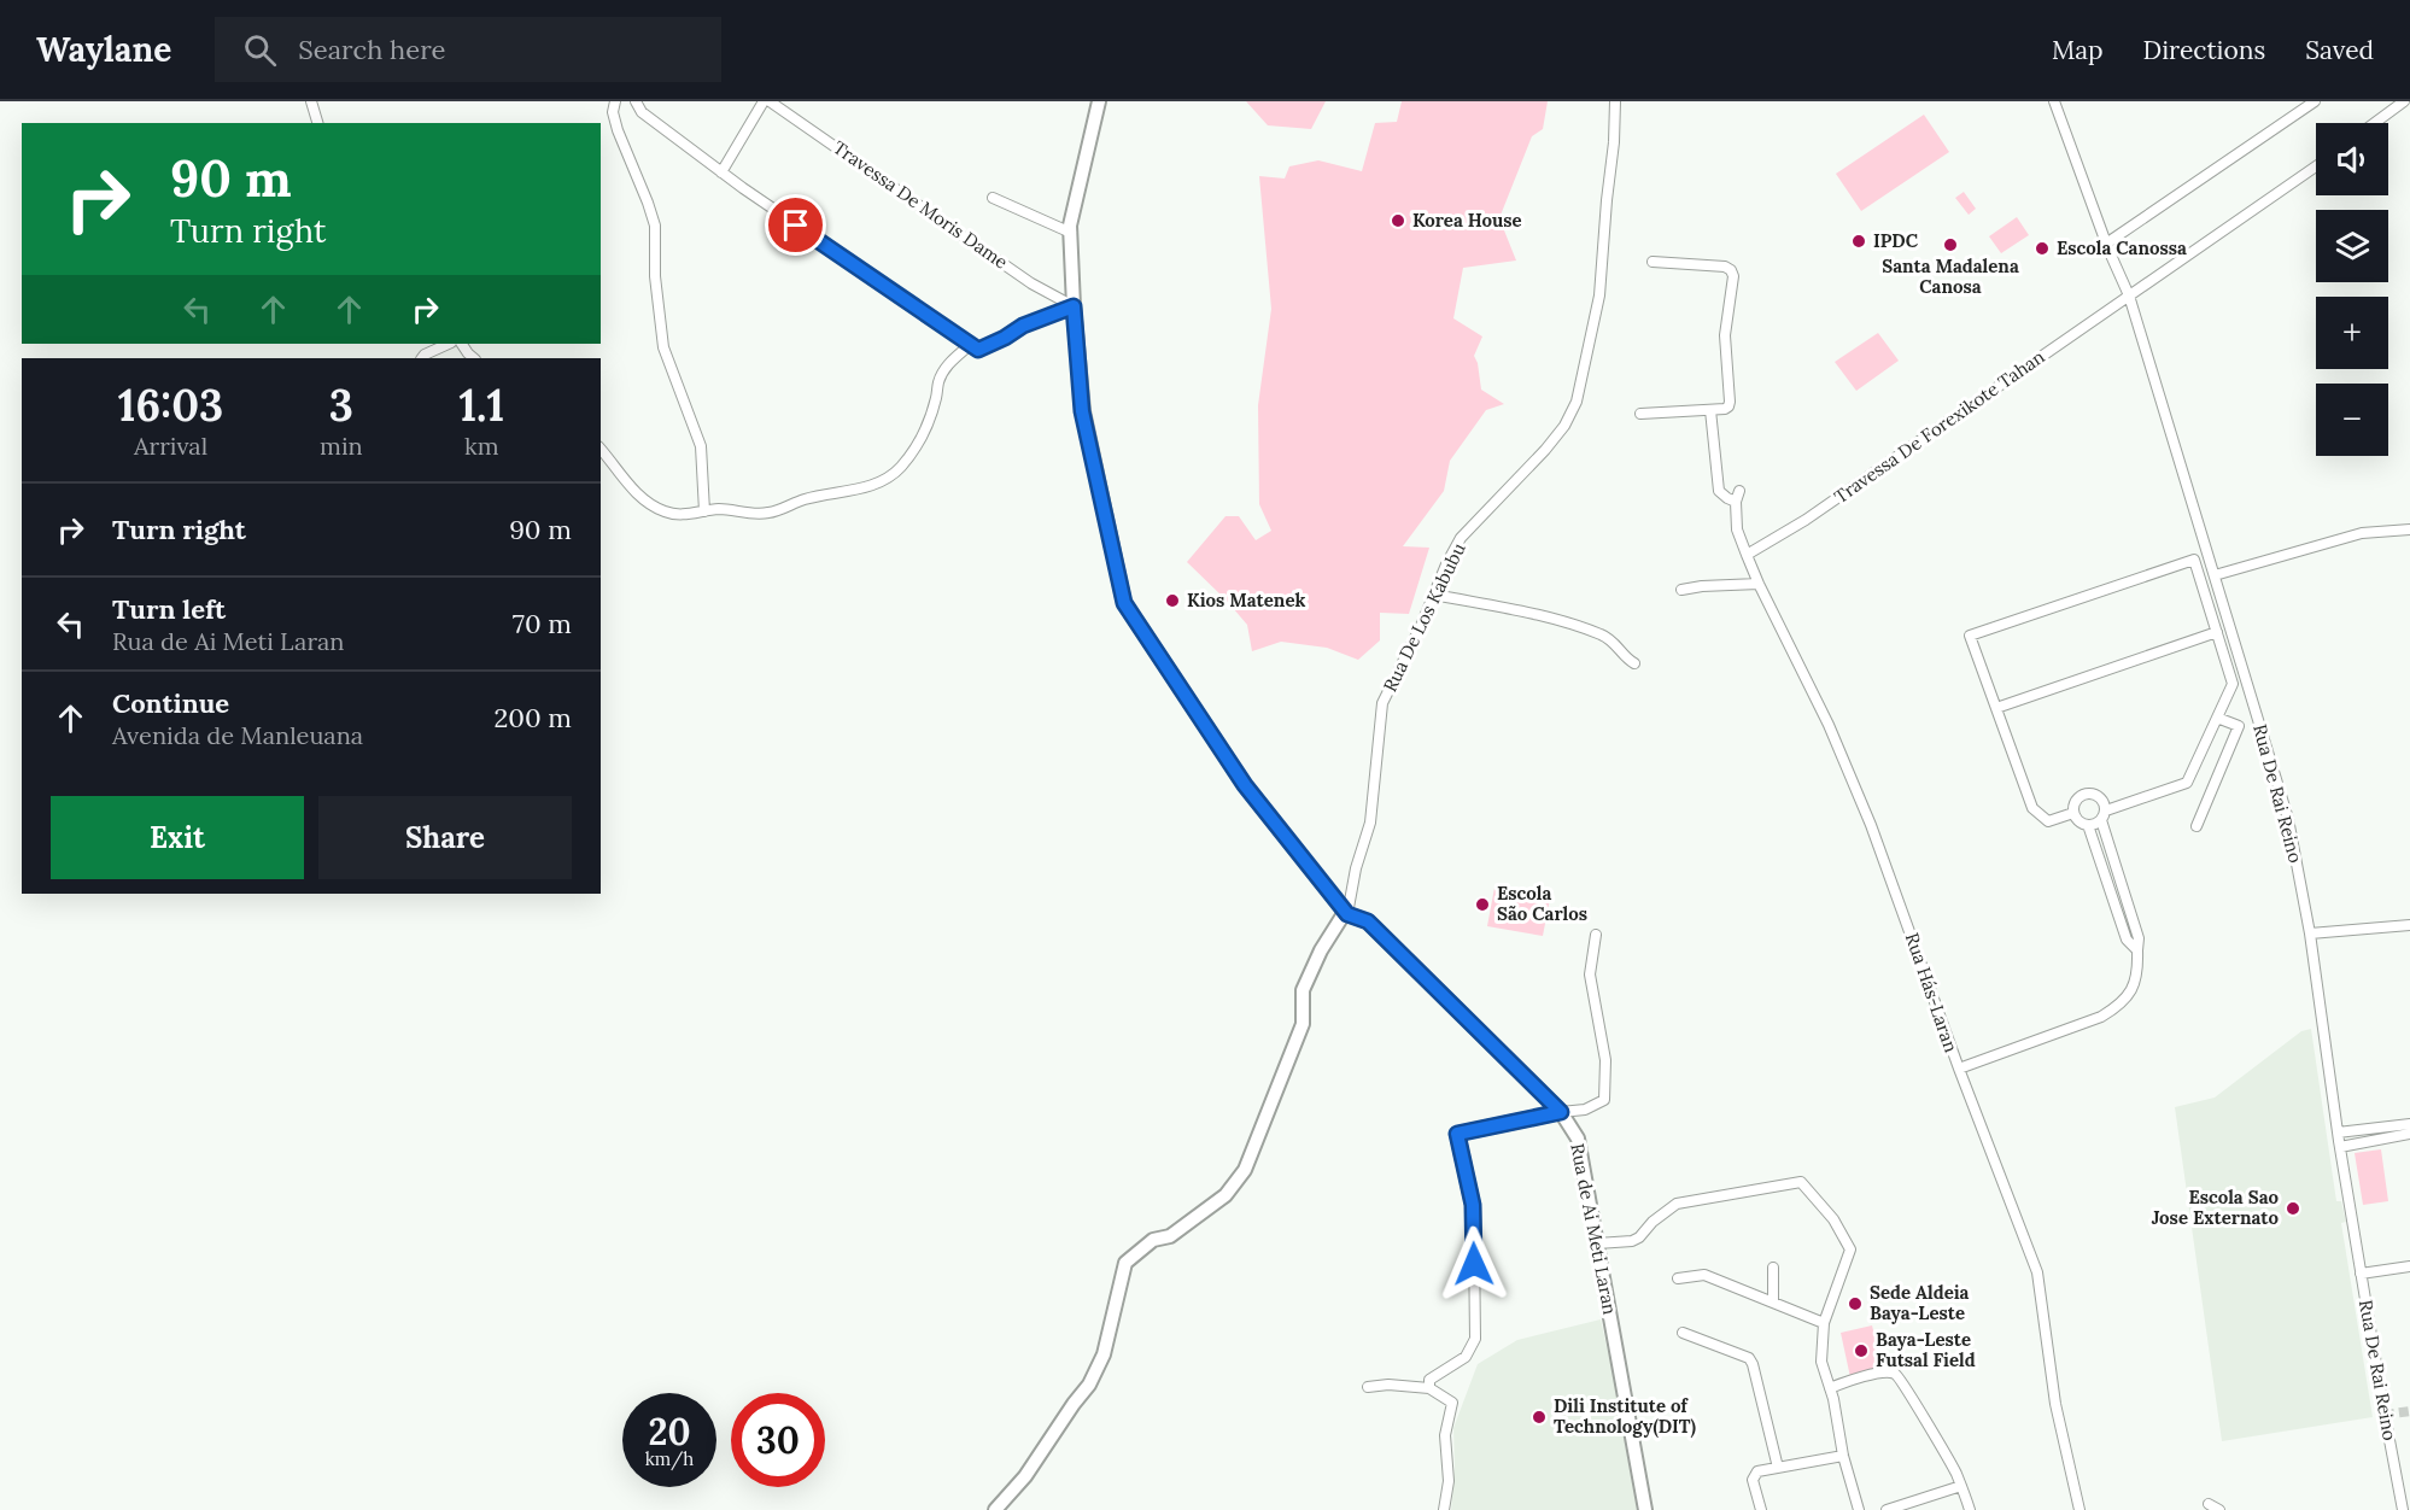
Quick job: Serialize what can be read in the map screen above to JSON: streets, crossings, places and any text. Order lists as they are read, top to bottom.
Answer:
{
  "streets": {
    "street": [
      "Travessa De Moris Dame",
      "Travessa De Forexikote Tahan",
      "Rua De Los Kabubu",
      "Rua De Rai Reino",
      "Rua Hás-Laran",
      "Rua de Ai Meti Laran"
    ]
  },
  "crossings": [
    ["Travessa De Forexikote Tahan", "Rua De Rai Reino"],
    ["Travessa De Forexikote Tahan", "Rua Hás-Laran"],
    ["Rua De Los Kabubu", "Rua de Ai Meti Laran"]
  ],
  "places": [
    "Korea House",
    "IPDC",
    "Santa Madalena Canosa",
    "Escola Canossa",
    "Kios Matenek",
    "Escola São Carlos",
    "Escola Sao Jose Externato",
    "Sede Aldeia Baya-Leste",
    "Baya-Leste Futsal Field",
    "Dili Institute of Technology(DIT)"
  ],
  "page": {
    "header": "Waylane",
    "search": "Search here",
    "nav": ["Map", "Directions", "Saved"],
    "map_buttons": ["+", "−"],
    "turn": ["90 m", "Turn right"],
    "eta": [
      "16:03",
      "Arrival",
      "3",
      "min",
      "1.1",
      "km"
    ],
    "list": [
      {
        "name": "Turn right",
        "value": "90 m"
      },
      {
        "name": "Turn left",
        "note": "Rua de Ai Meti Laran",
        "value": "70 m"
      },
      {
        "name": "Continue",
        "note": "Avenida de Manleuana",
        "value": "200 m"
      }
    ],
    "buttons": ["Exit", "Share"],
    "speed": "20 km/h",
    "limit": "30"
  }
}
